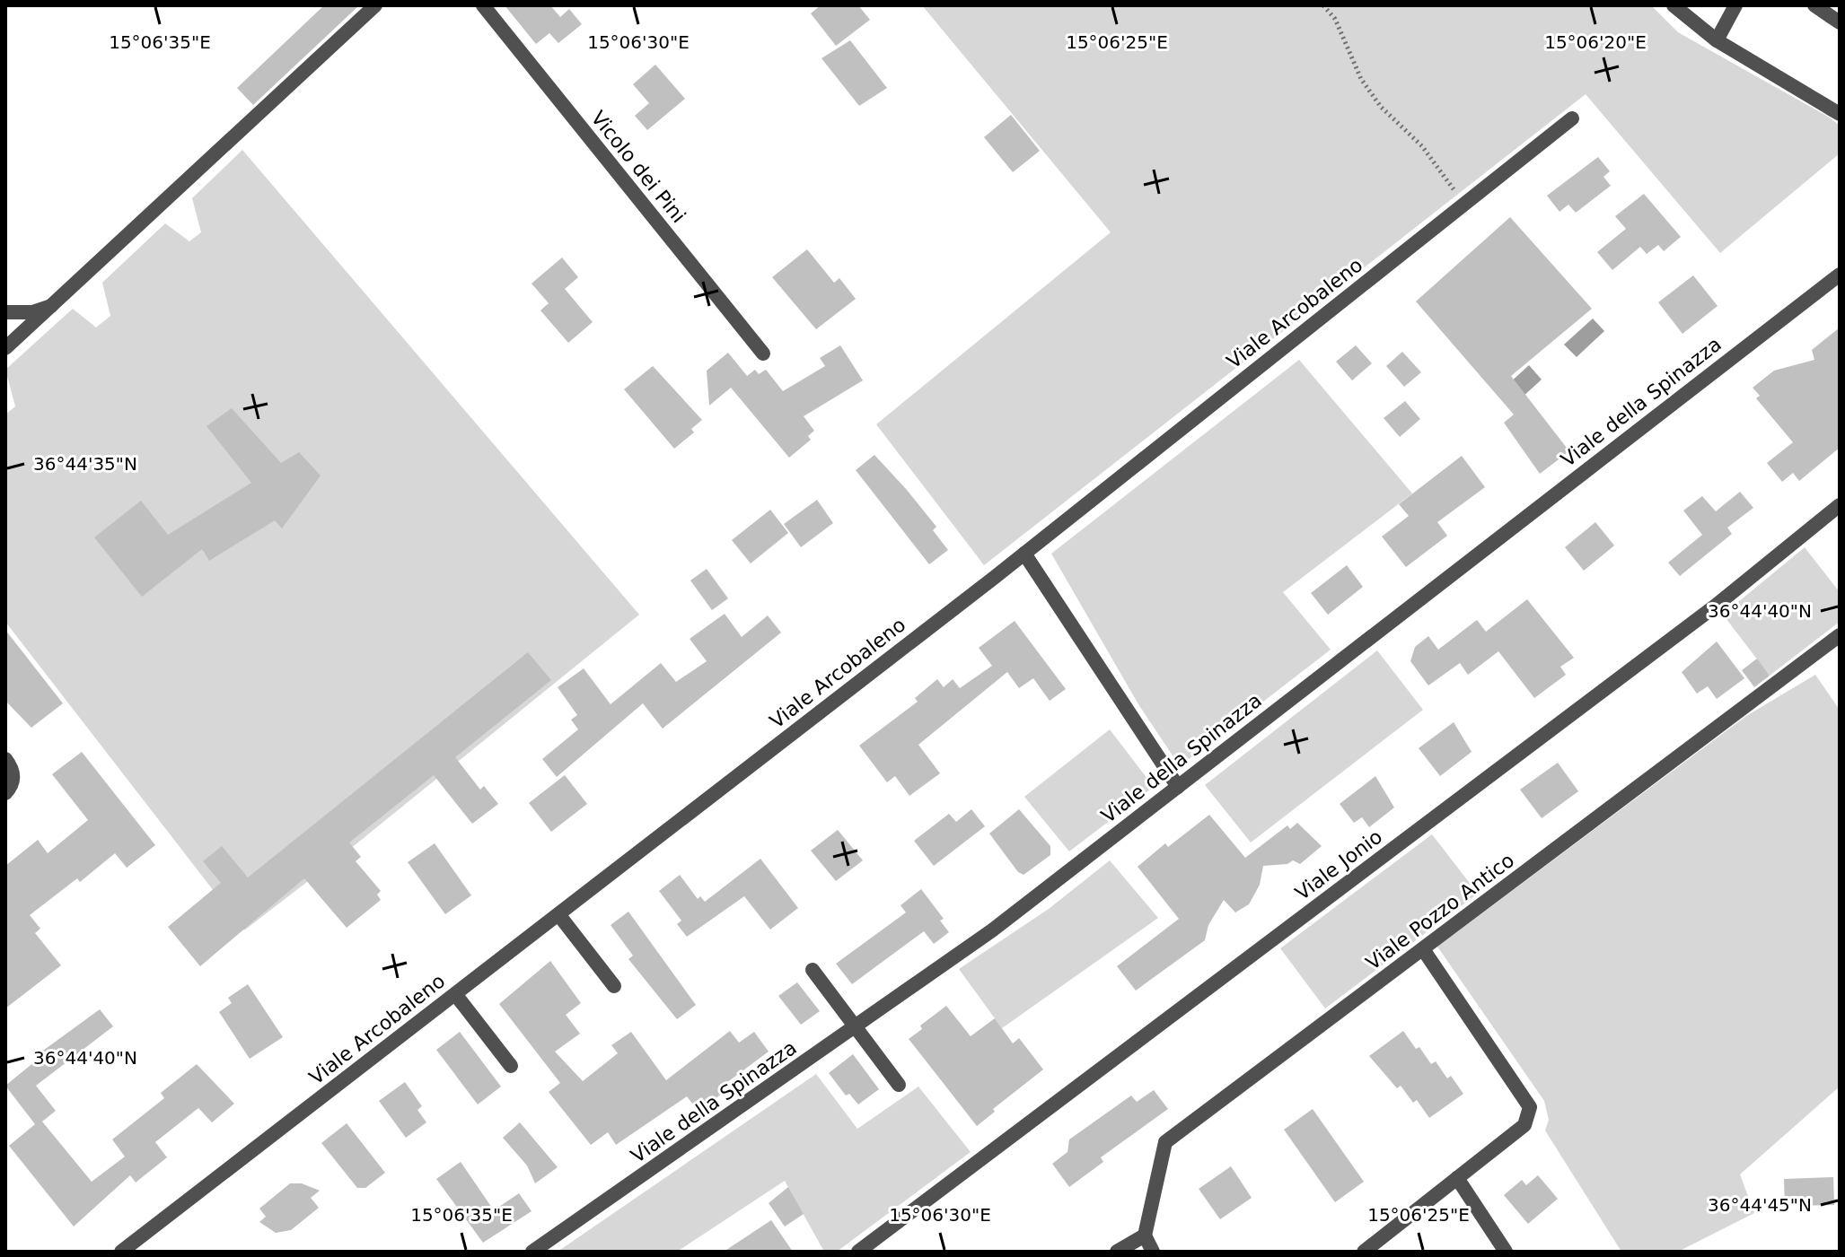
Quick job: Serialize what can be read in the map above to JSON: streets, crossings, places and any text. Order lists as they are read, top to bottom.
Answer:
{
  "streets": {
    "street": [
      "Vicolo dei Pini",
      "Viale Arcobaleno",
      "Viale della Spinazza",
      "Viale Jonio",
      "Viale Pozzo Antico"
    ]
  },
  "coordinates": [
    "15°06'35\"E",
    "15°06'30\"E",
    "15°06'25\"E",
    "15°06'20\"E",
    "36°44'35\"N",
    "36°44'40\"N",
    "36°44'45\"N"
  ]
}
